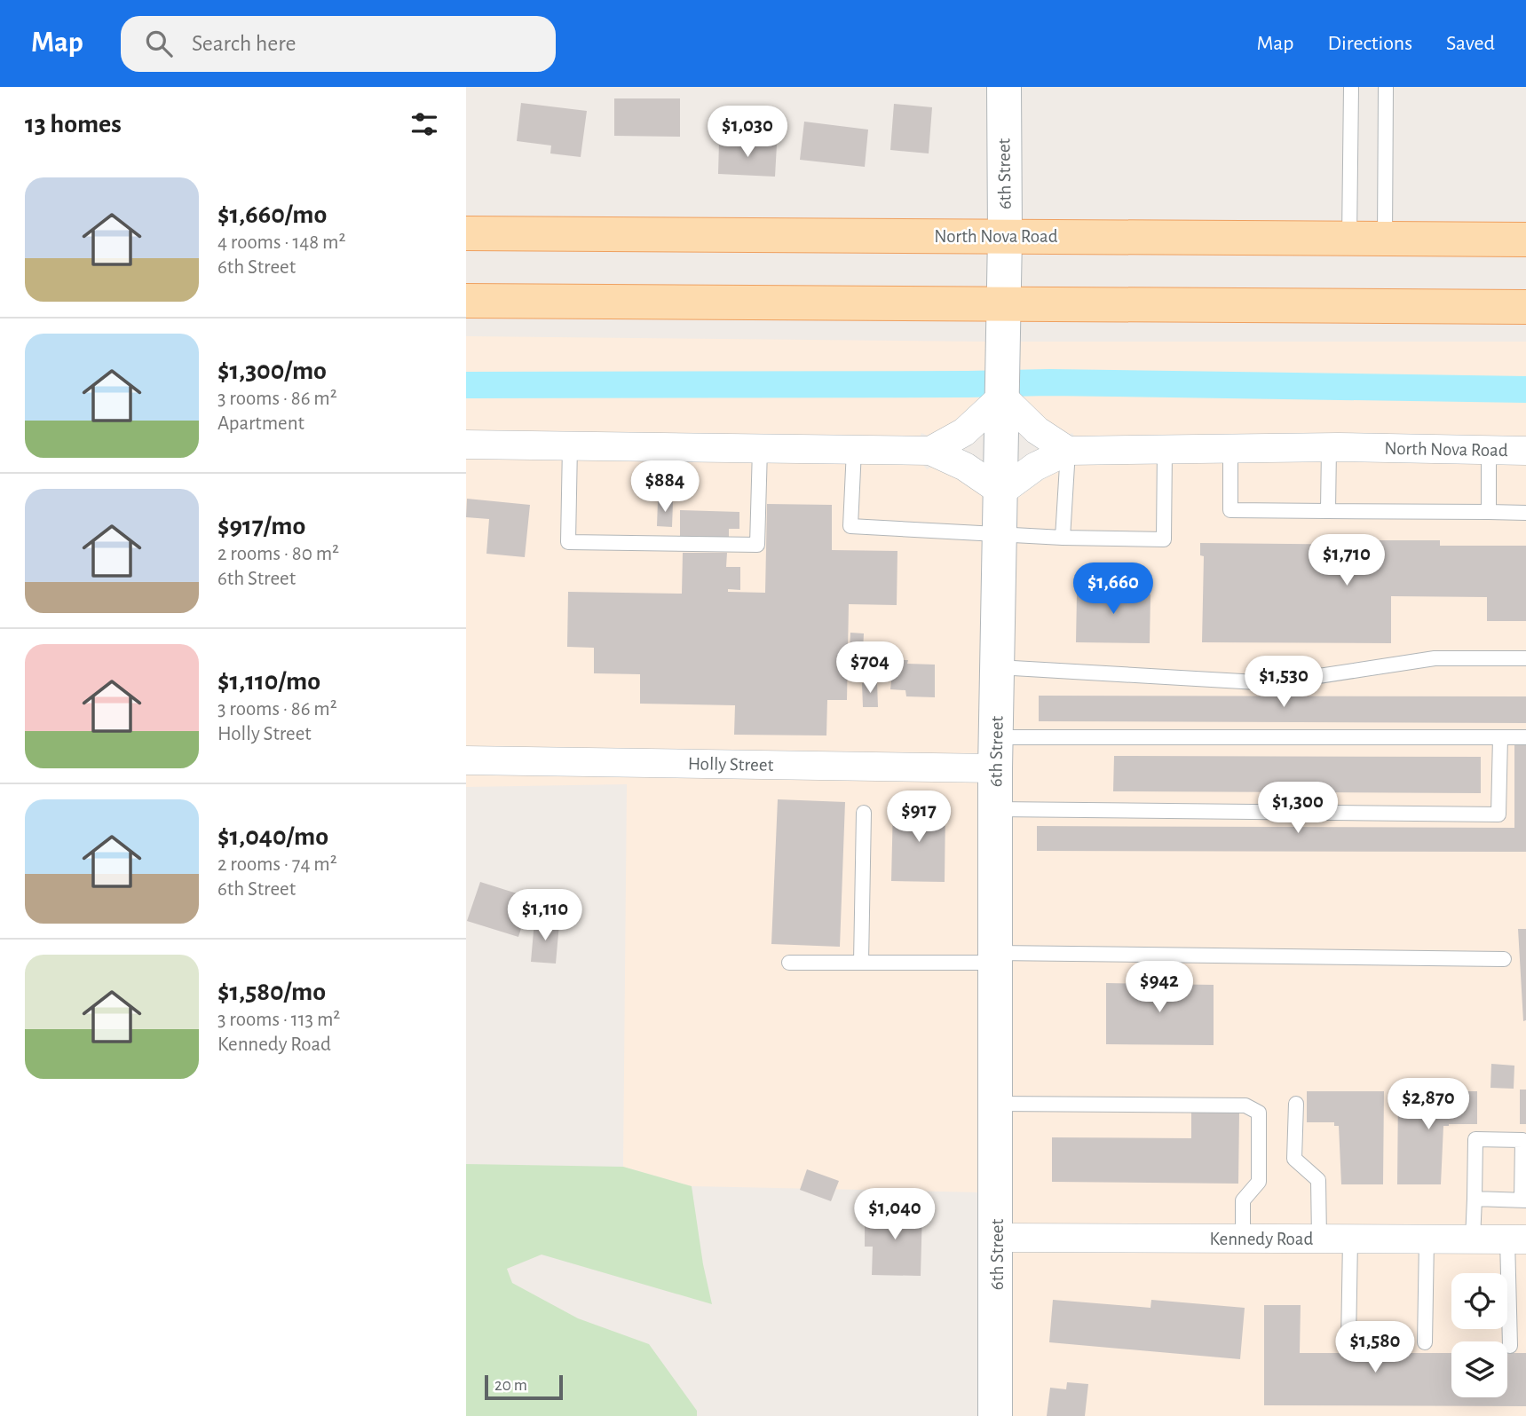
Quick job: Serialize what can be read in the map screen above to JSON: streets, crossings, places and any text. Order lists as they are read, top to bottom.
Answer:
{
  "streets": {
    "main road": ["North Nova Road"],
    "street": ["6th Street", "Holly Street", "Kennedy Road"]
  },
  "crossings": [
    ["6th Street", "North Nova Road"],
    ["6th Street", "Holly Street"],
    ["6th Street", "Kennedy Road"]
  ],
  "scale_bar": "20 m",
  "page": {
    "header": "Map",
    "search": "Search here",
    "nav": ["Map", "Directions", "Saved"],
    "heading": "13 homes",
    "price": [
      "$1,030",
      "$884",
      "$1,710",
      "$1,660",
      "$704",
      "$1,530",
      "$1,300",
      "$917",
      "$1,110",
      "$942",
      "$2,870",
      "$1,040",
      "$1,580"
    ],
    "list": [
      {
        "name": "$1,660/mo",
        "note": "4 rooms · 148 m² · 6th Street"
      },
      {
        "name": "$1,300/mo",
        "note": "3 rooms · 86 m² · Apartment"
      },
      {
        "name": "$917/mo",
        "note": "2 rooms · 80 m² · 6th Street"
      },
      {
        "name": "$1,110/mo",
        "note": "3 rooms · 86 m² · Holly Street"
      },
      {
        "name": "$1,040/mo",
        "note": "2 rooms · 74 m² · 6th Street"
      },
      {
        "name": "$1,580/mo",
        "note": "3 rooms · 113 m² · Kennedy Road"
      }
    ],
    "scale": "20 m"
  }
}
